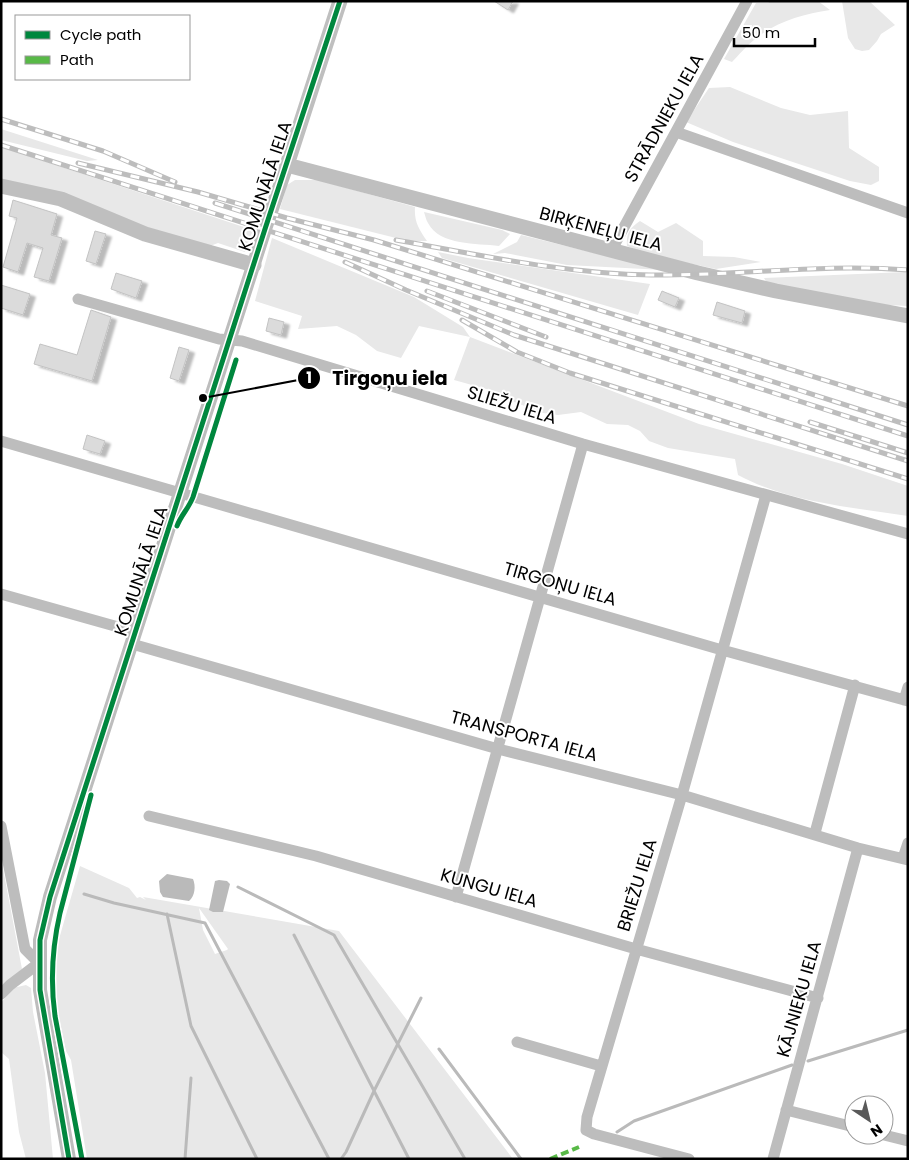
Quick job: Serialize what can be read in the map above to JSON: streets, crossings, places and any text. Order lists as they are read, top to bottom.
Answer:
{
  "streets": {
    "main road": ["KOMUNĀLĀ IELA", "BIRĶENEĻU IELA"],
    "street": [
      "STRĀDNIEKU IELA",
      "SLIEŽU IELA",
      "TIRGOŅU IELA",
      "TRANSPORTA IELA",
      "BRIEŽU IELA",
      "KUNGU IELA",
      "KĀJNIEKU IELA"
    ]
  },
  "crossings": [
    ["STRĀDNIEKU IELA", "BIRĶENEĻU IELA"],
    ["KOMUNĀLĀ IELA", "BIRĶENEĻU IELA"],
    ["KOMUNĀLĀ IELA", "SLIEŽU IELA"],
    ["KOMUNĀLĀ IELA", "TIRGOŅU IELA"],
    ["KOMUNĀLĀ IELA", "TRANSPORTA IELA"],
    ["SLIEŽU IELA", "BRIEŽU IELA"],
    ["TIRGOŅU IELA", "BRIEŽU IELA"],
    ["TRANSPORTA IELA", "BRIEŽU IELA"],
    ["TRANSPORTA IELA", "KĀJNIEKU IELA"],
    ["BRIEŽU IELA", "KUNGU IELA"],
    ["KUNGU IELA", "KĀJNIEKU IELA"]
  ],
  "places": ["Tirgoņu iela"],
  "legend": ["Cycle path", "Path"],
  "scale_bar": "50 m",
  "north": "bottom right"
}
